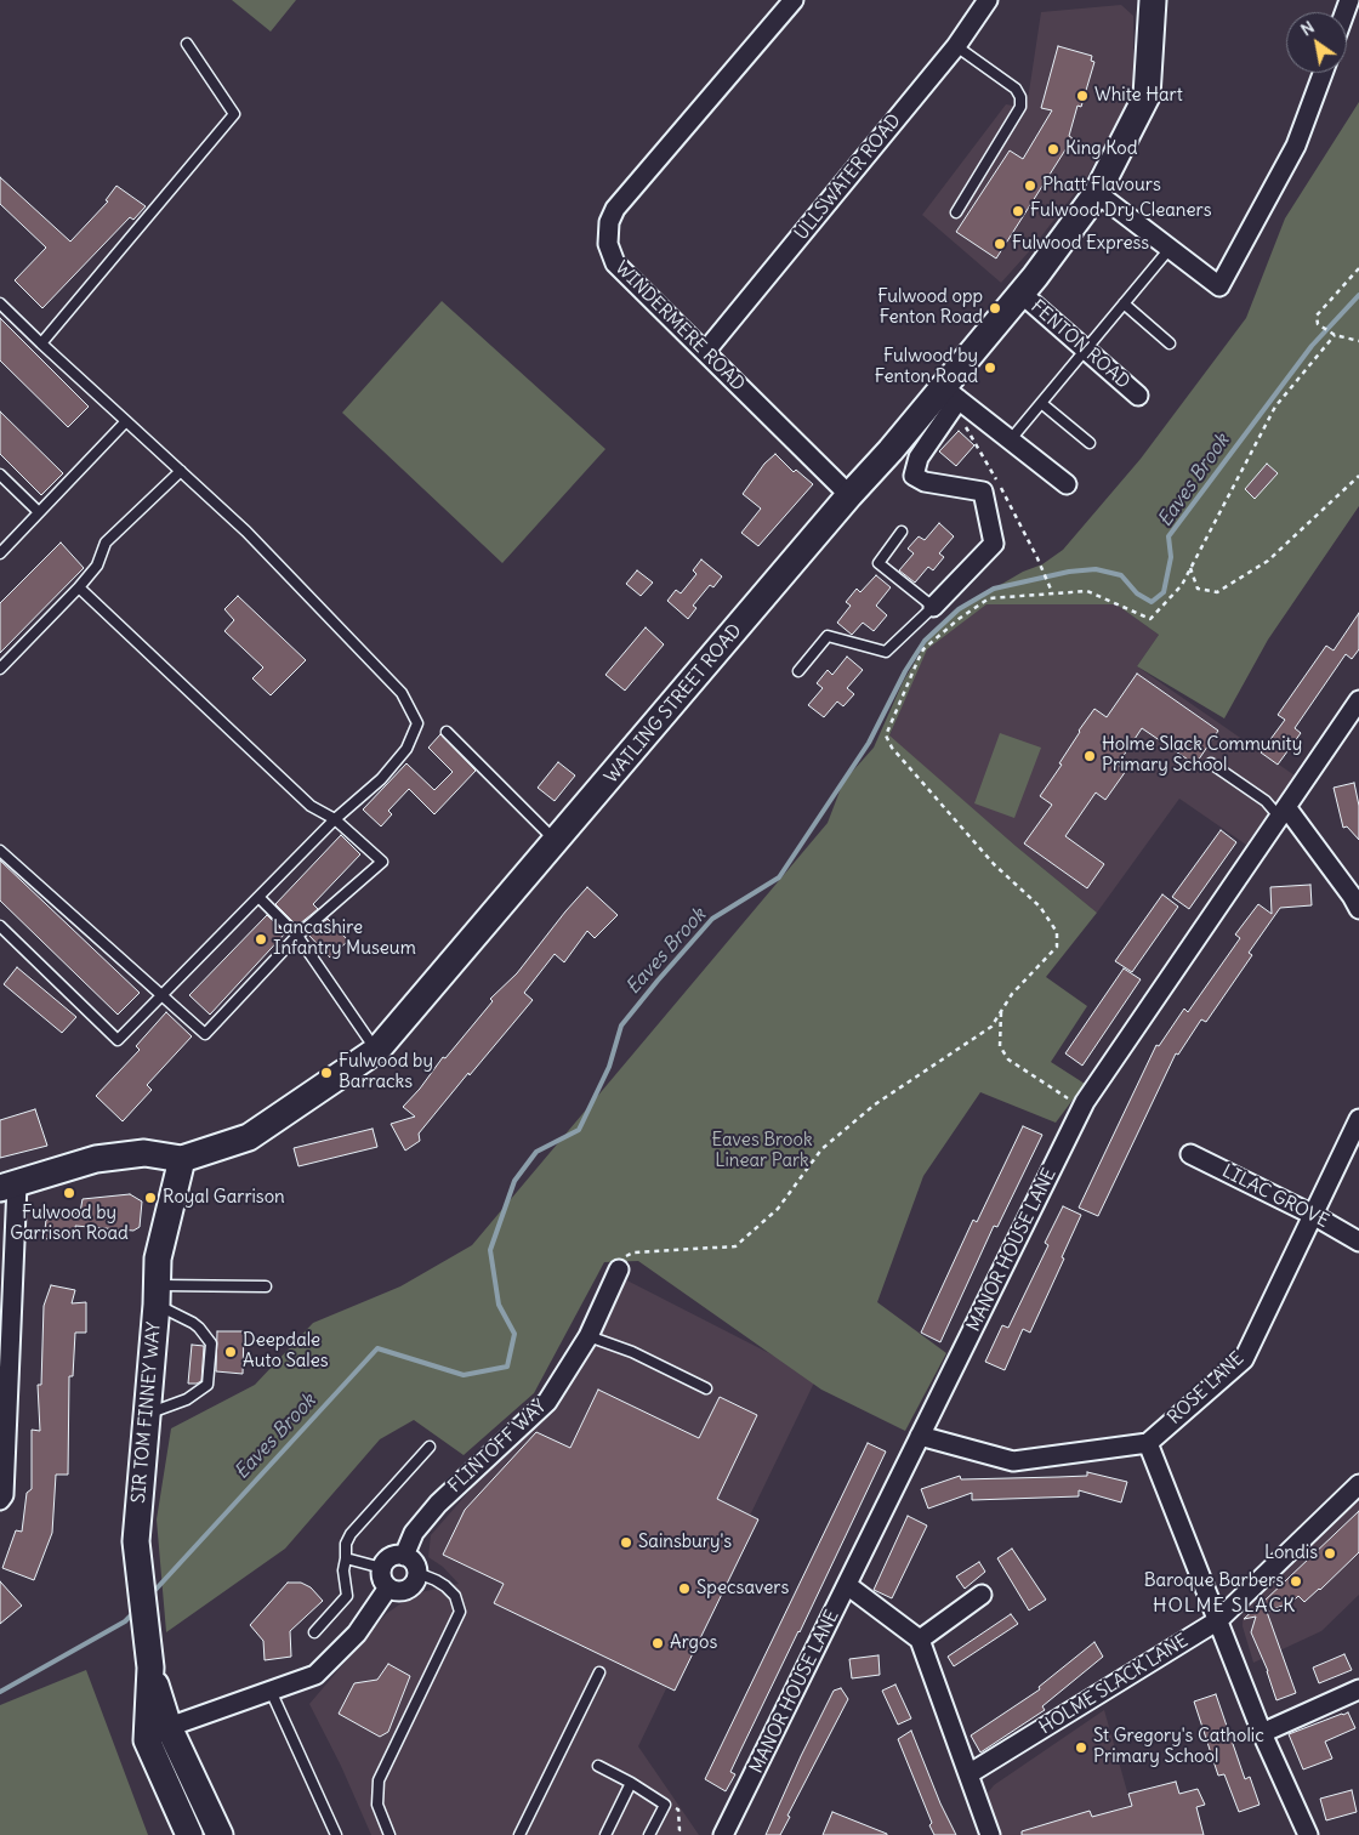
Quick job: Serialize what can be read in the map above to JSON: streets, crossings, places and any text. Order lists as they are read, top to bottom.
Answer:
{
  "streets": {
    "main road": ["WATLING STREET ROAD", "SIR TOM FINNEY WAY"],
    "street": [
      "ULLSWATER ROAD",
      "WINDERMERE ROAD",
      "FENTON ROAD",
      "LILAC GROVE",
      "MANOR HOUSE LANE",
      "ROSE LANE",
      "FLINTOFF WAY",
      "HOLME SLACK LANE"
    ]
  },
  "crossings": [
    ["ULLSWATER ROAD", "WINDERMERE ROAD"],
    ["WINDERMERE ROAD", "WATLING STREET ROAD"],
    ["FENTON ROAD", "WATLING STREET ROAD"],
    ["WATLING STREET ROAD", "SIR TOM FINNEY WAY"],
    ["LILAC GROVE", "ROSE LANE"]
  ],
  "districts": ["HOLME SLACK"],
  "water": ["Eaves Brook"],
  "parks": ["Eaves Brook Linear Park"],
  "places": [
    "White Hart",
    "King Kod",
    "Phatt Flavours",
    "Fulwood Dry Cleaners",
    "Fulwood Express",
    "Fulwood opp Fenton Road",
    "Fulwood by Fenton Road",
    "Holme Slack Community Primary School",
    "Lancashire Infantry Museum",
    "Fulwood by Barracks",
    "Fulwood by Garrison Road",
    "Royal Garrison",
    "Deepdale Auto Sales",
    "Sainsbury's",
    "Londis",
    "Baroque Barbers",
    "Specsavers",
    "Argos",
    "St Gregory's Catholic Primary School"
  ],
  "north": "top left"
}
